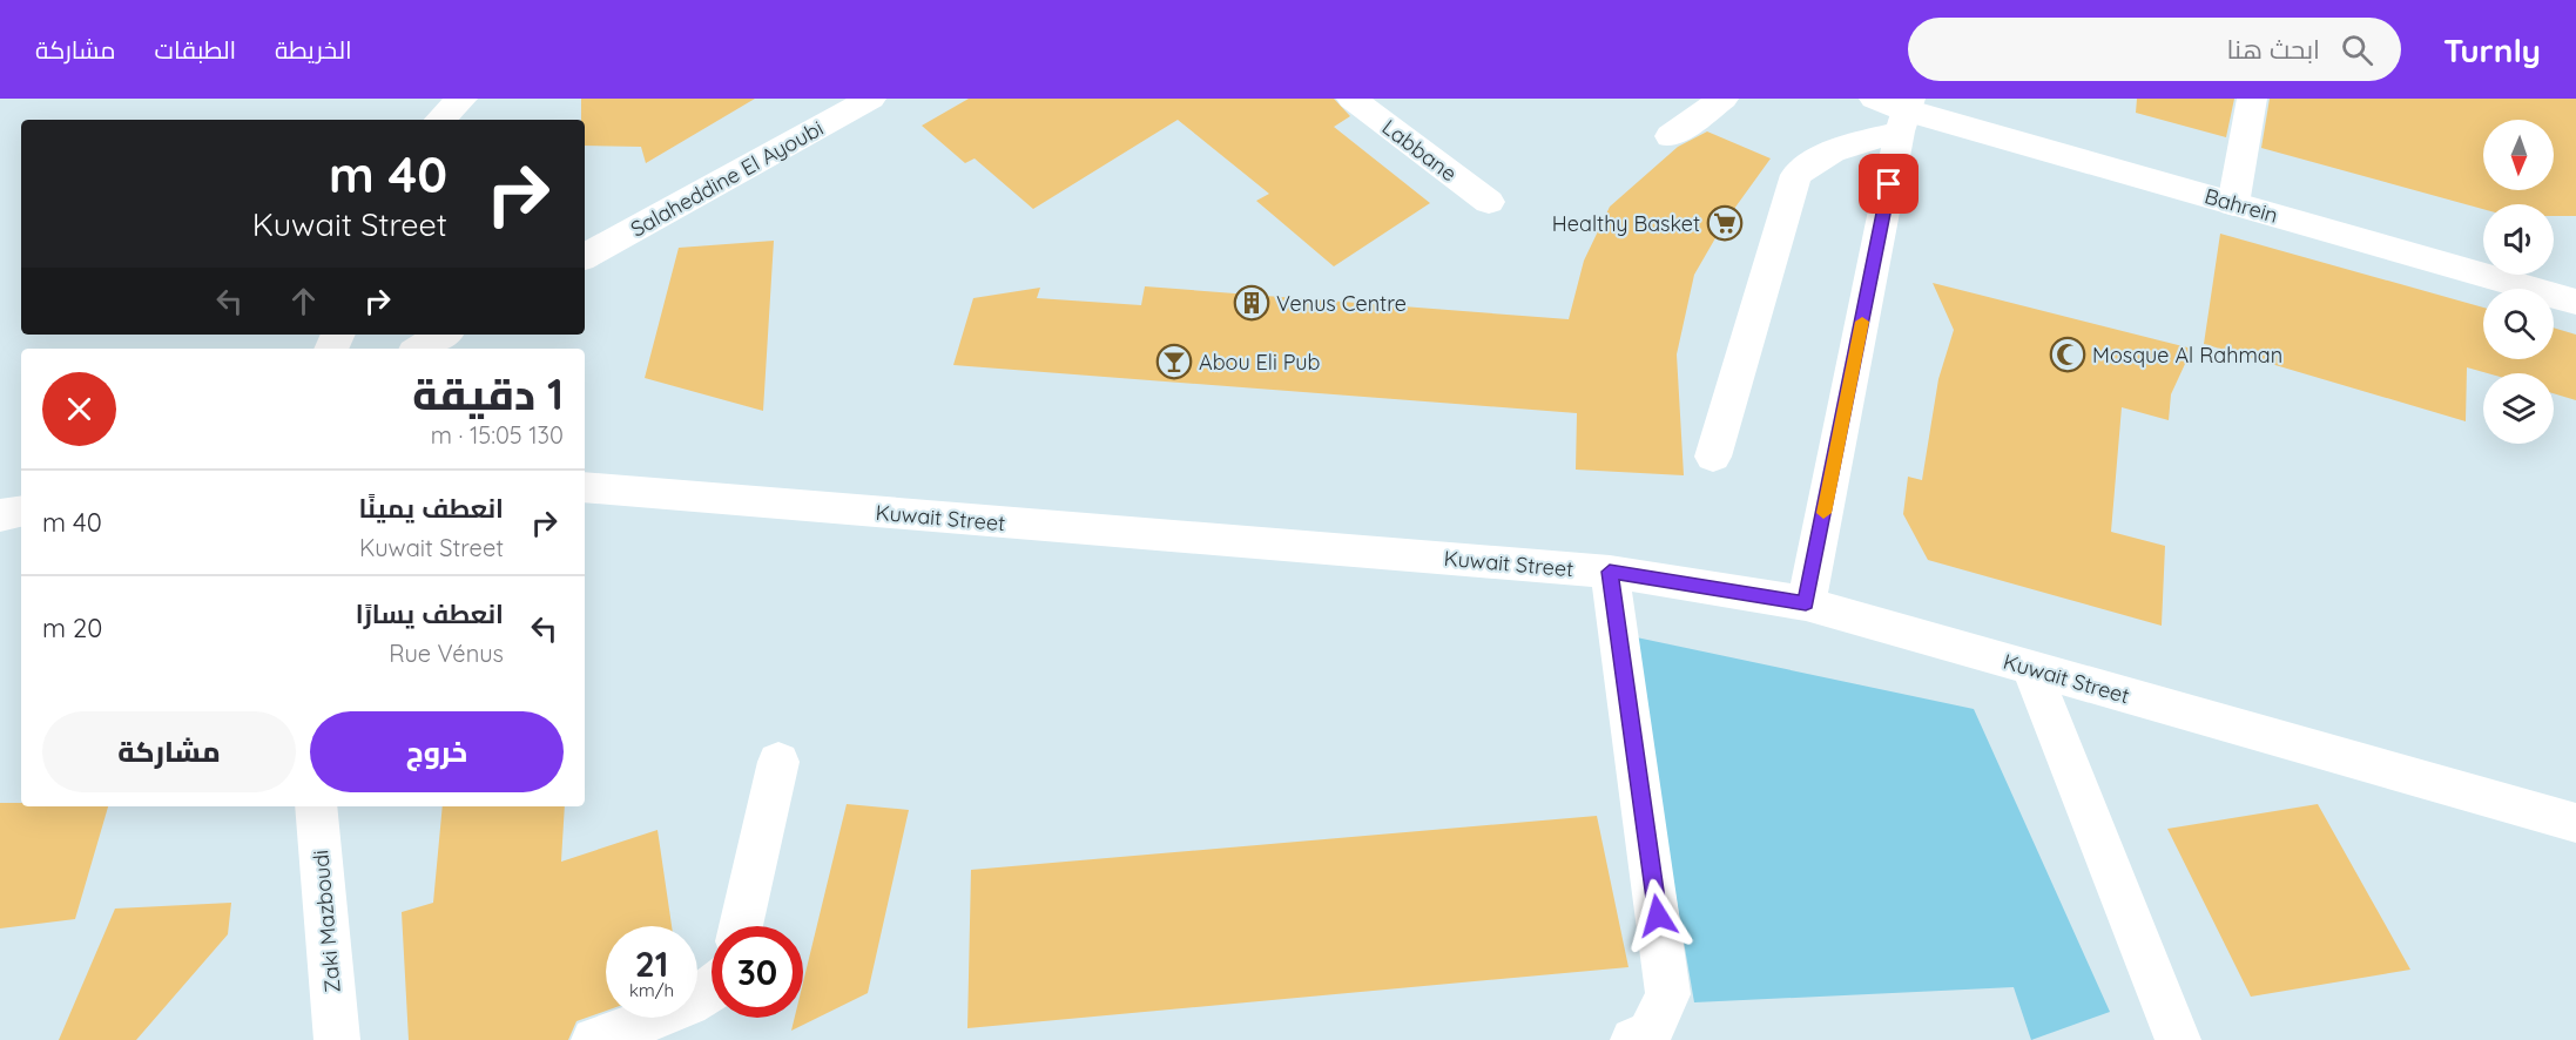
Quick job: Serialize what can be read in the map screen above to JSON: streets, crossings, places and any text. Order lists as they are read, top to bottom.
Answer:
{
  "streets": {
    "street": [
      "Labbane",
      "Salaheddine El Ayoubi",
      "Bahrein",
      "Kuwait Street",
      "Zaki Mazboudi"
    ]
  },
  "places": {
    "supermarket": ["Healthy Basket"],
    "building": ["Venus Centre"],
    "mosque": ["Mosque Al Rahman"],
    "bar": ["Abou Eli Pub"]
  },
  "north": "bottom",
  "page": {
    "header": "Turnly",
    "search": "ابحث هنا",
    "nav": ["الخريطة", "الطبقات", "مشاركة"],
    "turn": ["40 m", "Kuwait Street"],
    "heading": ["1 دقيقة", "130 m · 15:05"],
    "list": [
      {
        "name": "انعطف يمينًا",
        "note": "Kuwait Street",
        "value": "40 m"
      },
      {
        "name": "انعطف يسارًا",
        "note": "Rue Vénus",
        "value": "20 m"
      }
    ],
    "buttons": ["خروج", "مشاركة"],
    "speed": "21 km/h",
    "limit": "30"
  }
}
